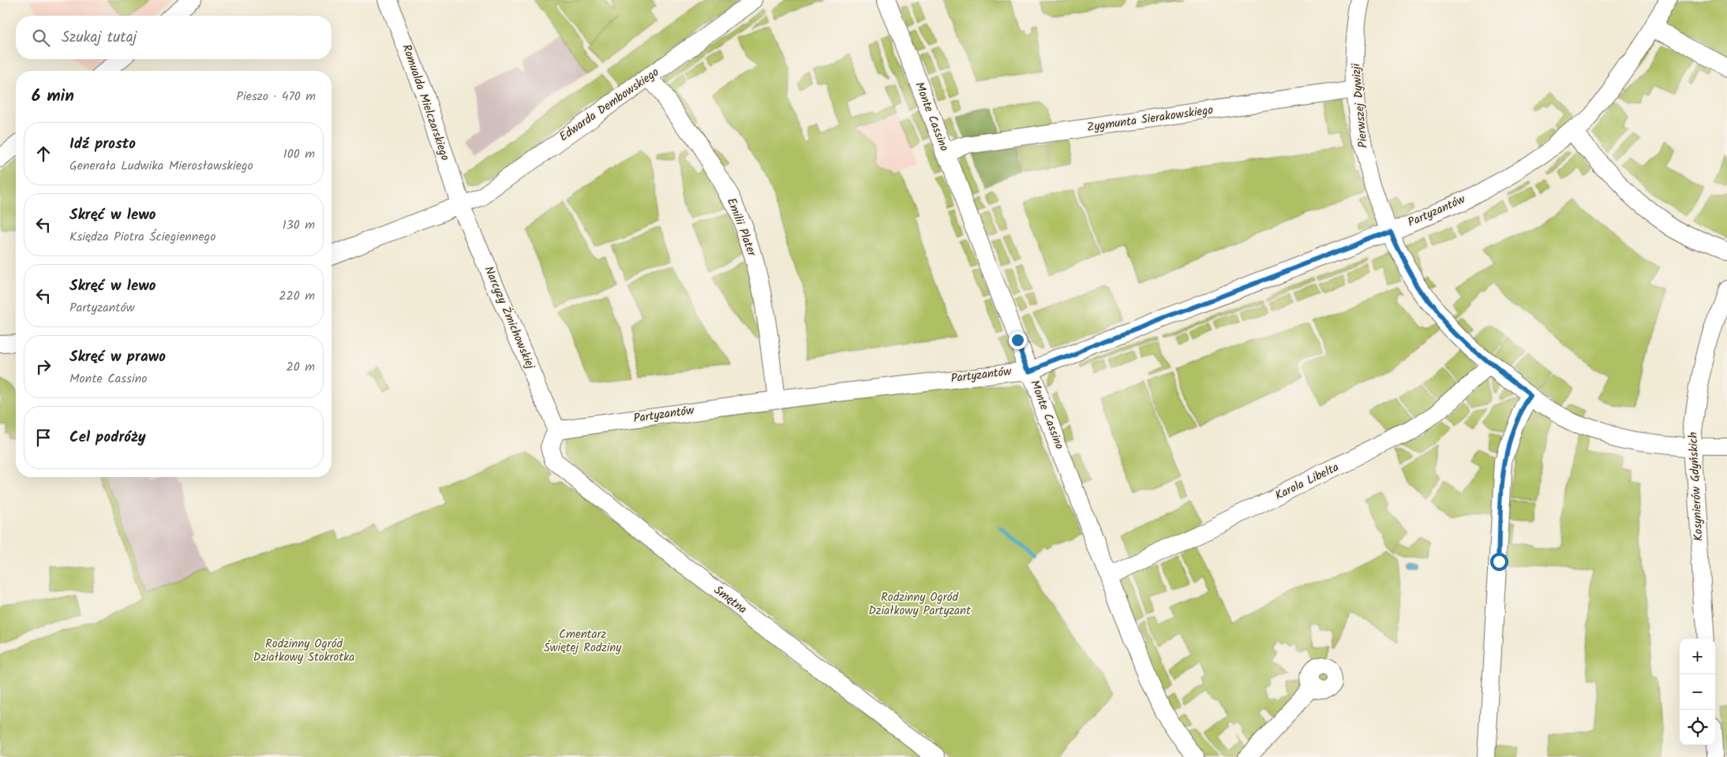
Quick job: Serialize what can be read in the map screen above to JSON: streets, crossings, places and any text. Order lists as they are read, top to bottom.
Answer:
{
  "streets": {
    "street": [
      "Romualda Mielczarskiego",
      "Edwarda Dembowskiego",
      "Pierwszej Dywizji",
      "Monte Cassino",
      "Zygmunta Sierakowskiego",
      "Partyzantów",
      "Emilii Plater",
      "Narcyzy Żmichowskiej",
      "Karola Libelta",
      "Kosynierów Gdyńskich",
      "Smętna"
    ]
  },
  "crossings": [
    ["Romualda Mielczarskiego", "Edwarda Dembowskiego"],
    ["Romualda Mielczarskiego", "Narcyzy Żmichowskiej"],
    ["Edwarda Dembowskiego", "Emilii Plater"],
    ["Edwarda Dembowskiego", "Narcyzy Żmichowskiej"],
    ["Pierwszej Dywizji", "Zygmunta Sierakowskiego"],
    ["Pierwszej Dywizji", "Partyzantów"],
    ["Pierwszej Dywizji", "Karola Libelta"],
    ["Pierwszej Dywizji", "Kosynierów Gdyńskich"],
    ["Monte Cassino", "Zygmunta Sierakowskiego"],
    ["Monte Cassino", "Partyzantów"],
    ["Monte Cassino", "Karola Libelta"],
    ["Partyzantów", "Emilii Plater"],
    ["Partyzantów", "Narcyzy Żmichowskiej"],
    ["Partyzantów", "Smętna"],
    ["Narcyzy Żmichowskiej", "Smętna"]
  ],
  "parks": ["Rodzinny Ogród Działkowy Partyzant", "Cmentarz Świętej Rodziny", "Rodzinny Ogród Działkowy Stokrotka"],
  "page": {
    "search": "Szukaj tutaj",
    "heading": ["6 min", "Pieszo · 470 m"],
    "list": [
      ["Idź prosto", "Generała Ludwika Mierosławskiego", "100 m"],
      ["Skręć w lewo", "Księdza Piotra Ściegiennego", "130 m"],
      ["Skręć w lewo", "Partyzantów", "220 m"],
      ["Skręć w prawo", "Monte Cassino", "20 m"],
      "Cel podróży"
    ],
    "map_buttons": ["+", "−"]
  }
}
